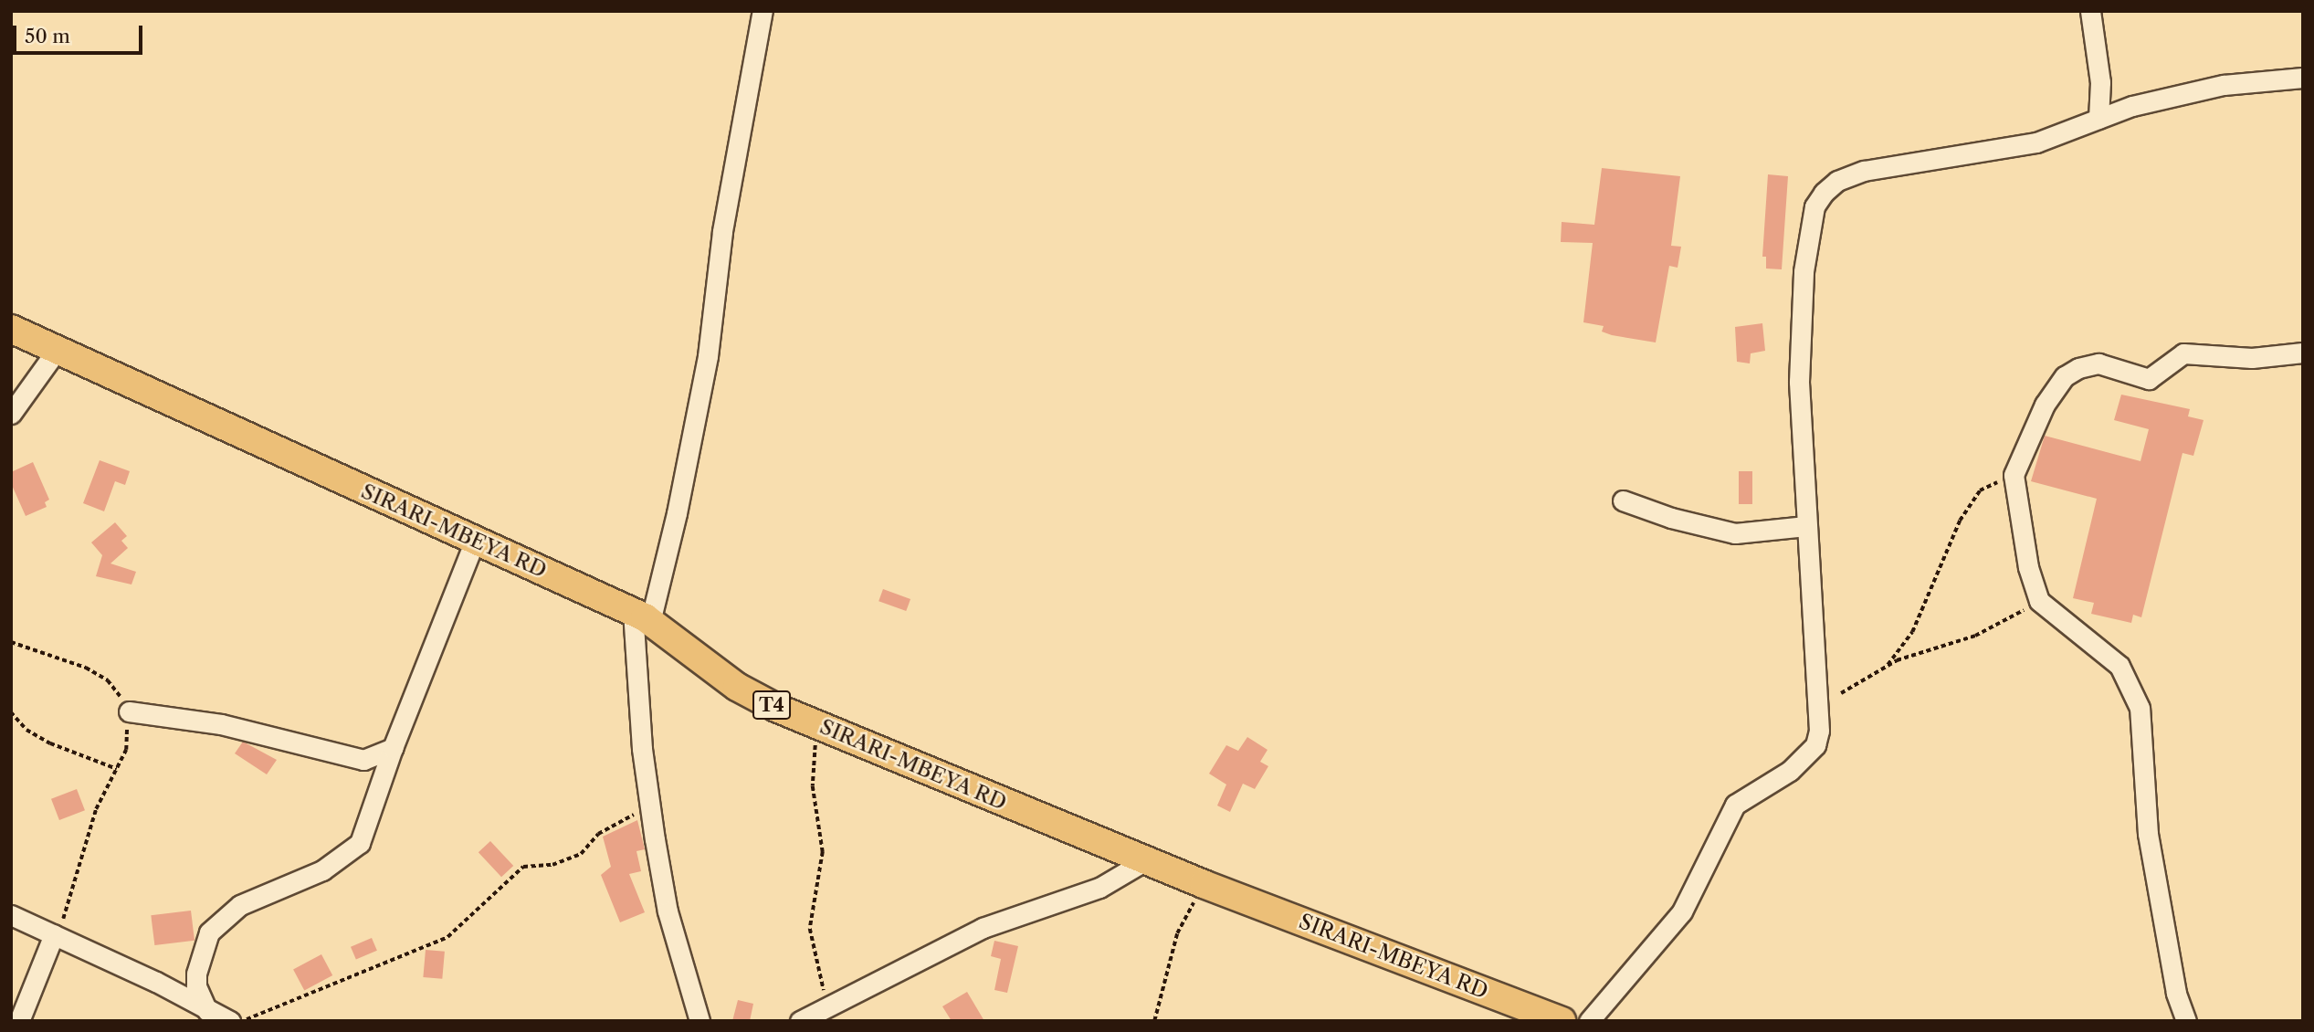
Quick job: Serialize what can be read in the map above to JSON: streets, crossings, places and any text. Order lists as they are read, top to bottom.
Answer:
{
  "streets": {
    "highway": ["SIRARI-MBEYA RD", "T4"]
  },
  "scale_bar": "50 m"
}
